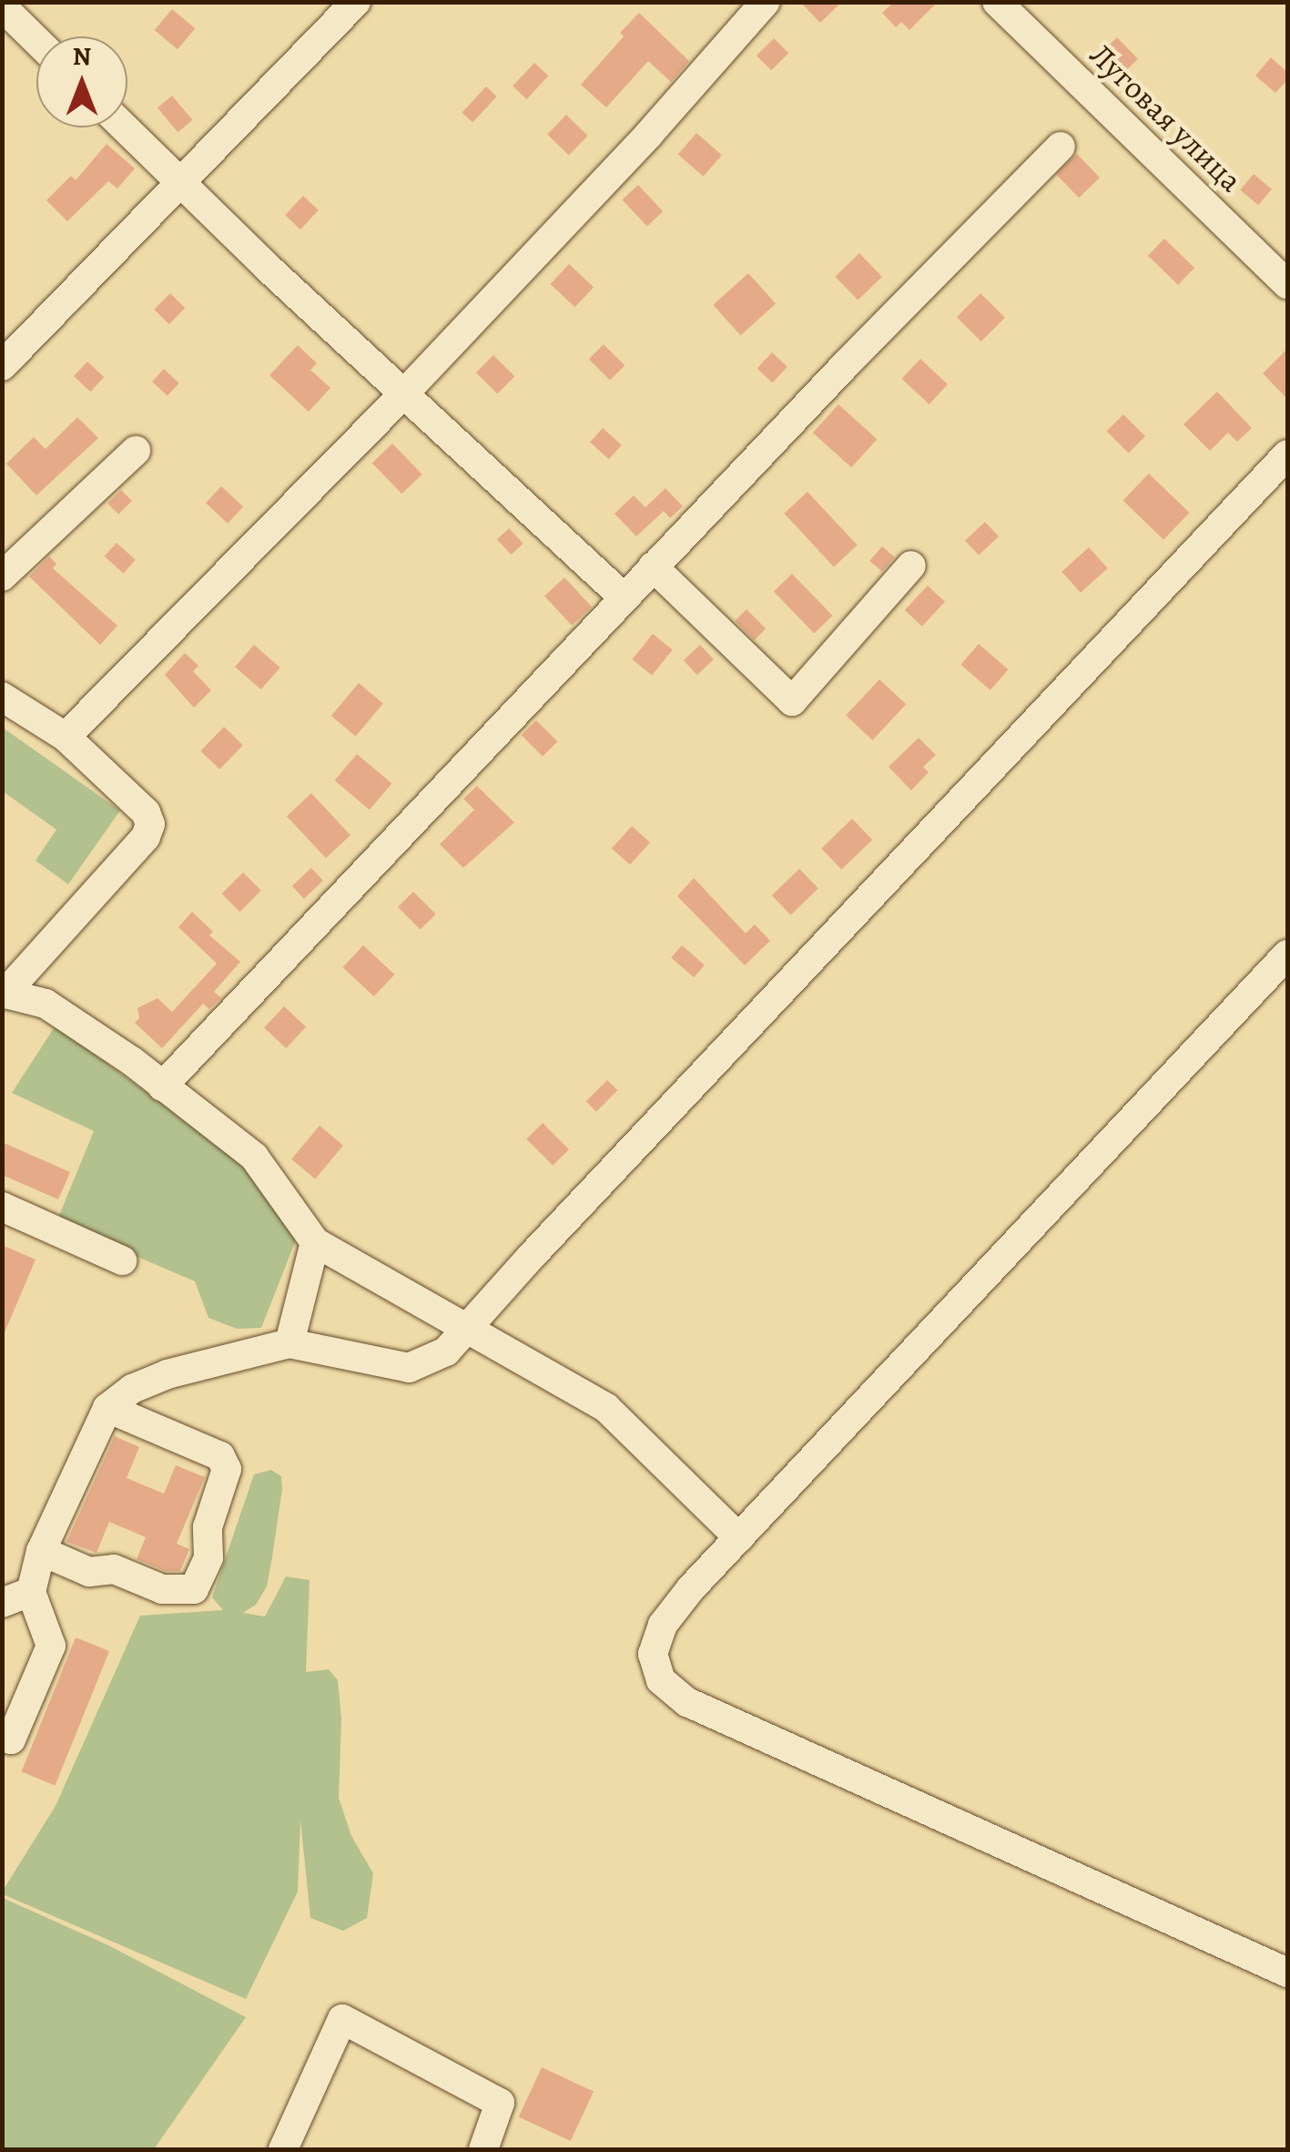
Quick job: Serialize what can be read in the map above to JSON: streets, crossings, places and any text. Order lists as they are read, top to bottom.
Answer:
{
  "streets": {
    "street": ["Луговая улица"]
  },
  "north": "top"
}
